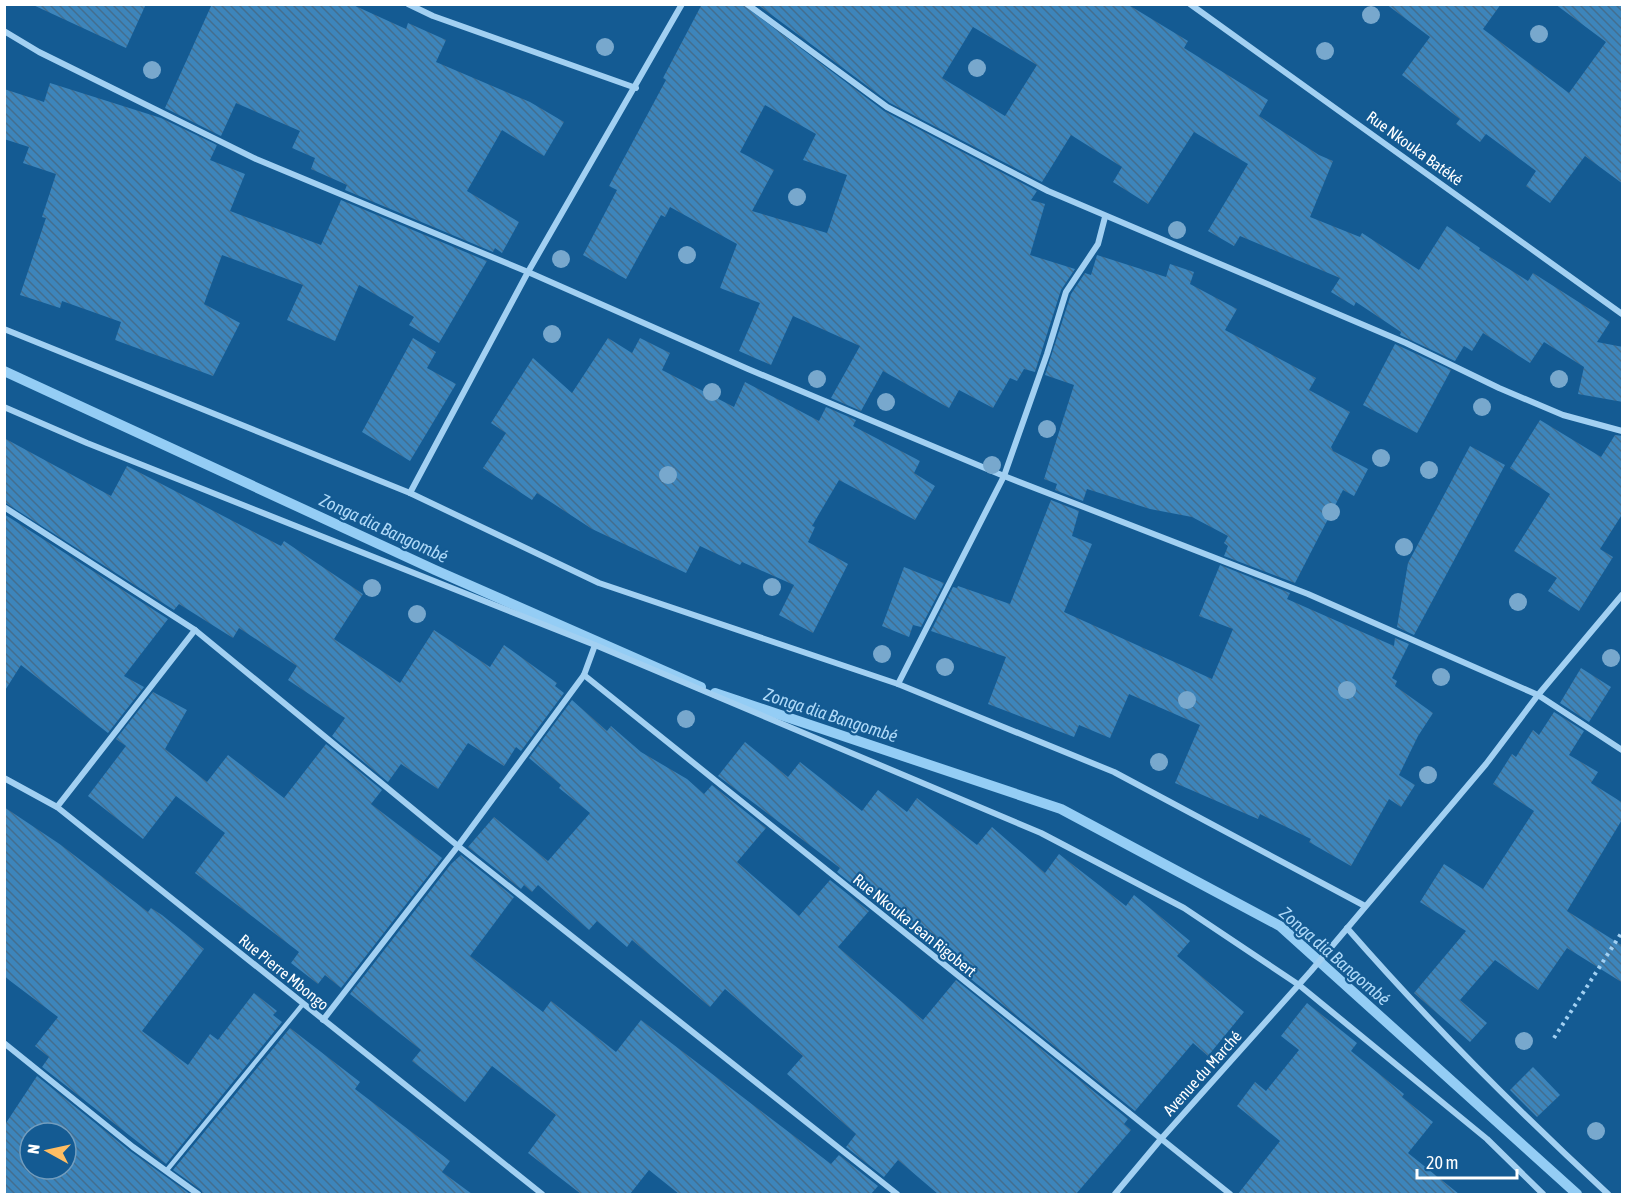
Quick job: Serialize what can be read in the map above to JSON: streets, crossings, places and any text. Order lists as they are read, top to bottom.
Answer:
{
  "streets": {
    "street": [
      "Rue Nkouka Batéké",
      "Rue Nkouka Jean Rigobert",
      "Rue Pierre Mbongo",
      "Avenue du Marché"
    ]
  },
  "crossings": [
    ["Rue Nkouka Jean Rigobert", "Avenue du Marché"]
  ],
  "water": ["Zonga dia Bangombé"],
  "scale_bar": "20 m",
  "north": "left"
}
